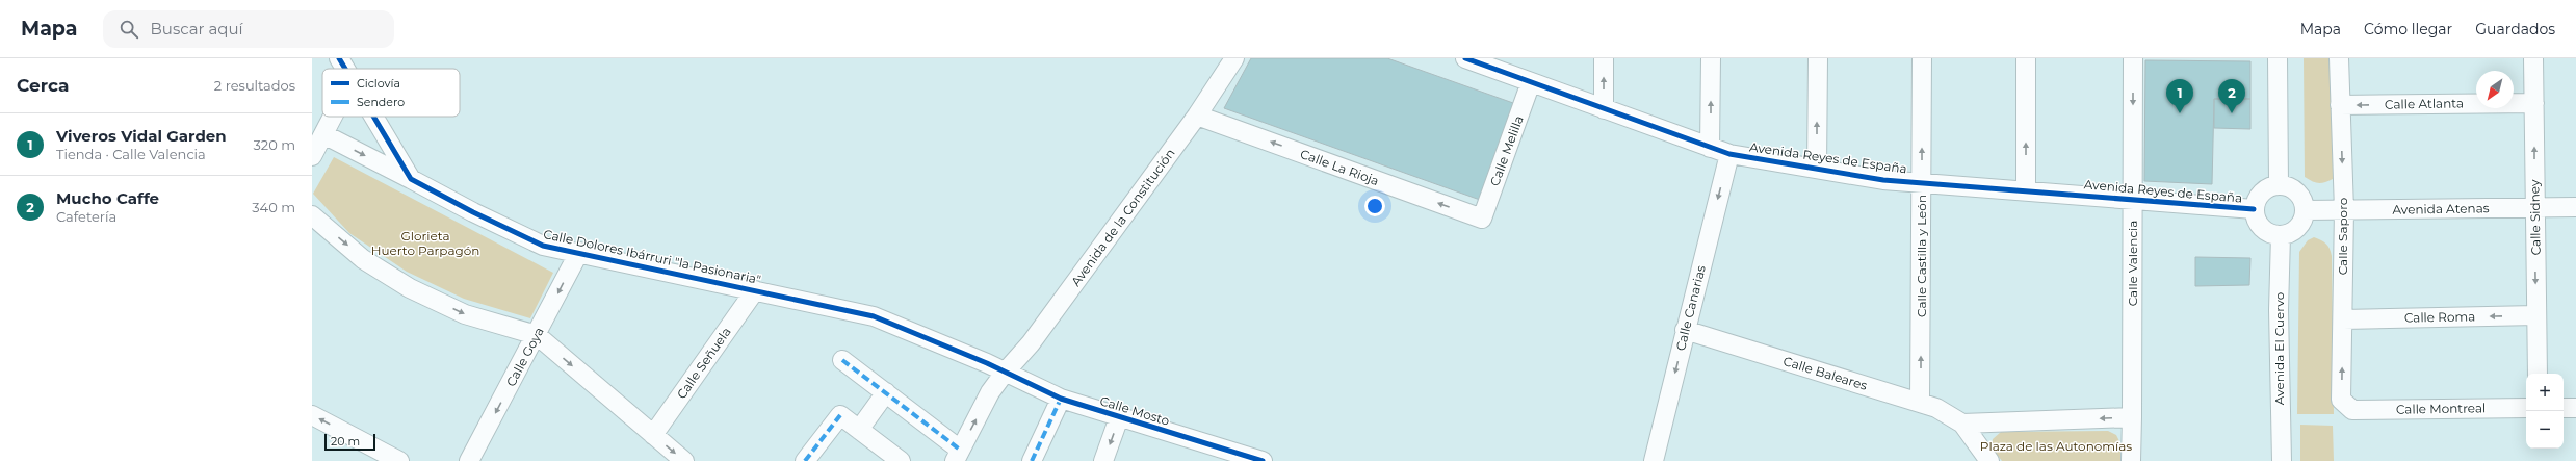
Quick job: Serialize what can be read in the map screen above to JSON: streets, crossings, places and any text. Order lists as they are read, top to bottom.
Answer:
{
  "streets": {
    "street": [
      "Calle Atlanta",
      "Calle Melilla",
      "Avenida Reyes de España",
      "Calle La Rioja",
      "Avenida Atenas",
      "Avenida de la Constitución",
      "Calle Sidney",
      "Calle Saporo",
      "Calle Castilla y León",
      "Calle Dolores Ibárruri \"la Pasionaria\"",
      "Calle Valencia",
      "Calle Canarias",
      "Calle Roma",
      "Avenida El Cuervo",
      "Calle Goya",
      "Calle Señuela",
      "Calle Baleares",
      "Calle Montreal",
      "Calle Mosto"
    ]
  },
  "crossings": [
    ["Calle Atlanta", "Calle Sidney"],
    ["Calle Atlanta", "Calle Saporo"],
    ["Calle Melilla", "Avenida Reyes de España"],
    ["Calle Melilla", "Calle La Rioja"],
    ["Avenida Reyes de España", "Avenida Atenas"],
    ["Avenida Reyes de España", "Calle Castilla y León"],
    ["Avenida Reyes de España", "Calle Valencia"],
    ["Avenida Reyes de España", "Calle Canarias"],
    ["Avenida Reyes de España", "Avenida El Cuervo"],
    ["Calle La Rioja", "Avenida de la Constitución"],
    ["Avenida Atenas", "Calle Sidney"],
    ["Avenida Atenas", "Calle Saporo"],
    ["Avenida Atenas", "Avenida El Cuervo"],
    ["Avenida de la Constitución", "Calle Dolores Ibárruri \"la Pasionaria\""],
    ["Avenida de la Constitución", "Calle Mosto"],
    ["Calle Sidney", "Calle Roma"],
    ["Calle Saporo", "Calle Roma"],
    ["Calle Saporo", "Calle Montreal"],
    ["Calle Castilla y León", "Calle Baleares"],
    ["Calle Dolores Ibárruri \"la Pasionaria\"", "Calle Goya"],
    ["Calle Dolores Ibárruri \"la Pasionaria\"", "Calle Señuela"],
    ["Calle Dolores Ibárruri \"la Pasionaria\"", "Calle Mosto"],
    ["Calle Canarias", "Calle Baleares"]
  ],
  "one_way": [
    "Calle Atlanta",
    "Calle La Rioja",
    "Calle Canarias",
    "Calle Roma",
    "Calle Goya"
  ],
  "parks": ["Glorieta Huerto Parpagón", "Plaza de las Autonomías"],
  "legend": ["Ciclovía", "Sendero"],
  "scale_bar": "20 m",
  "north": "bottom left",
  "page": {
    "header": "Mapa",
    "search": "Buscar aquí",
    "nav": ["Mapa", "Cómo llegar", "Guardados"],
    "heading": ["Cerca", "2 resultados"],
    "pins": ["1", "2"],
    "list": [
      {
        "mark": "1",
        "name": "Viveros Vidal Garden",
        "note": "Tienda · Calle Valencia",
        "value": "320 m"
      },
      {
        "mark": "2",
        "name": "Mucho Caffe",
        "note": "Cafetería",
        "value": "340 m"
      }
    ],
    "map_buttons": ["+", "−"],
    "scale": "20 m"
  }
}
